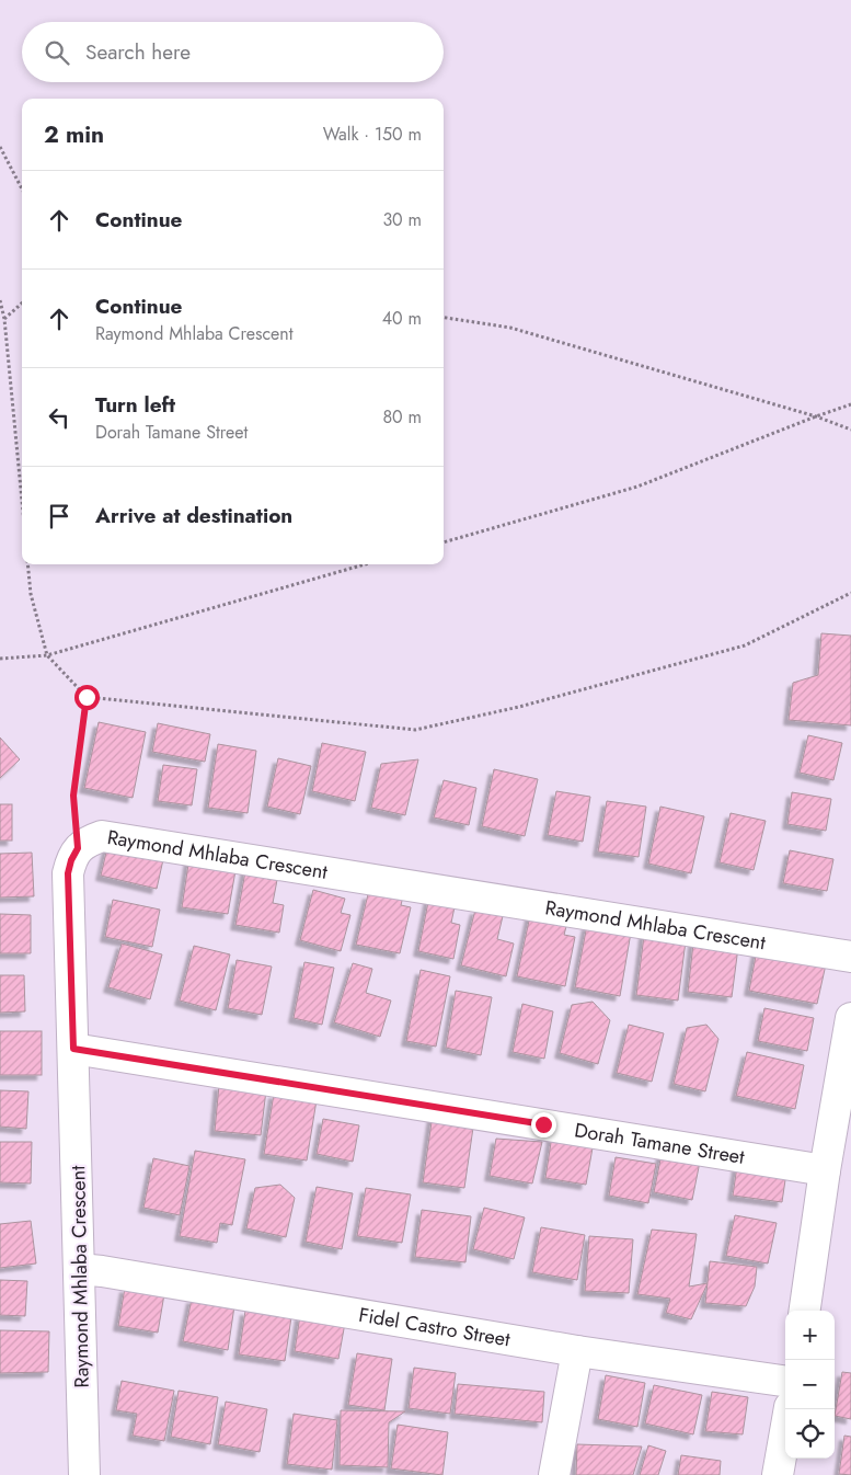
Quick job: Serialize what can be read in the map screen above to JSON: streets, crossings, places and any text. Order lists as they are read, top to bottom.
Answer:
{
  "streets": {
    "street": ["Raymond Mhlaba Crescent", "Dorah Tamane Street", "Fidel Castro Street"]
  },
  "crossings": [
    ["Raymond Mhlaba Crescent", "Dorah Tamane Street"],
    ["Raymond Mhlaba Crescent", "Fidel Castro Street"]
  ],
  "page": {
    "search": "Search here",
    "heading": ["2 min", "Walk · 150 m"],
    "list": [
      ["Continue", "30 m"],
      ["Continue", "Raymond Mhlaba Crescent", "40 m"],
      ["Turn left", "Dorah Tamane Street", "80 m"],
      "Arrive at destination"
    ],
    "map_buttons": ["+", "−"]
  }
}
